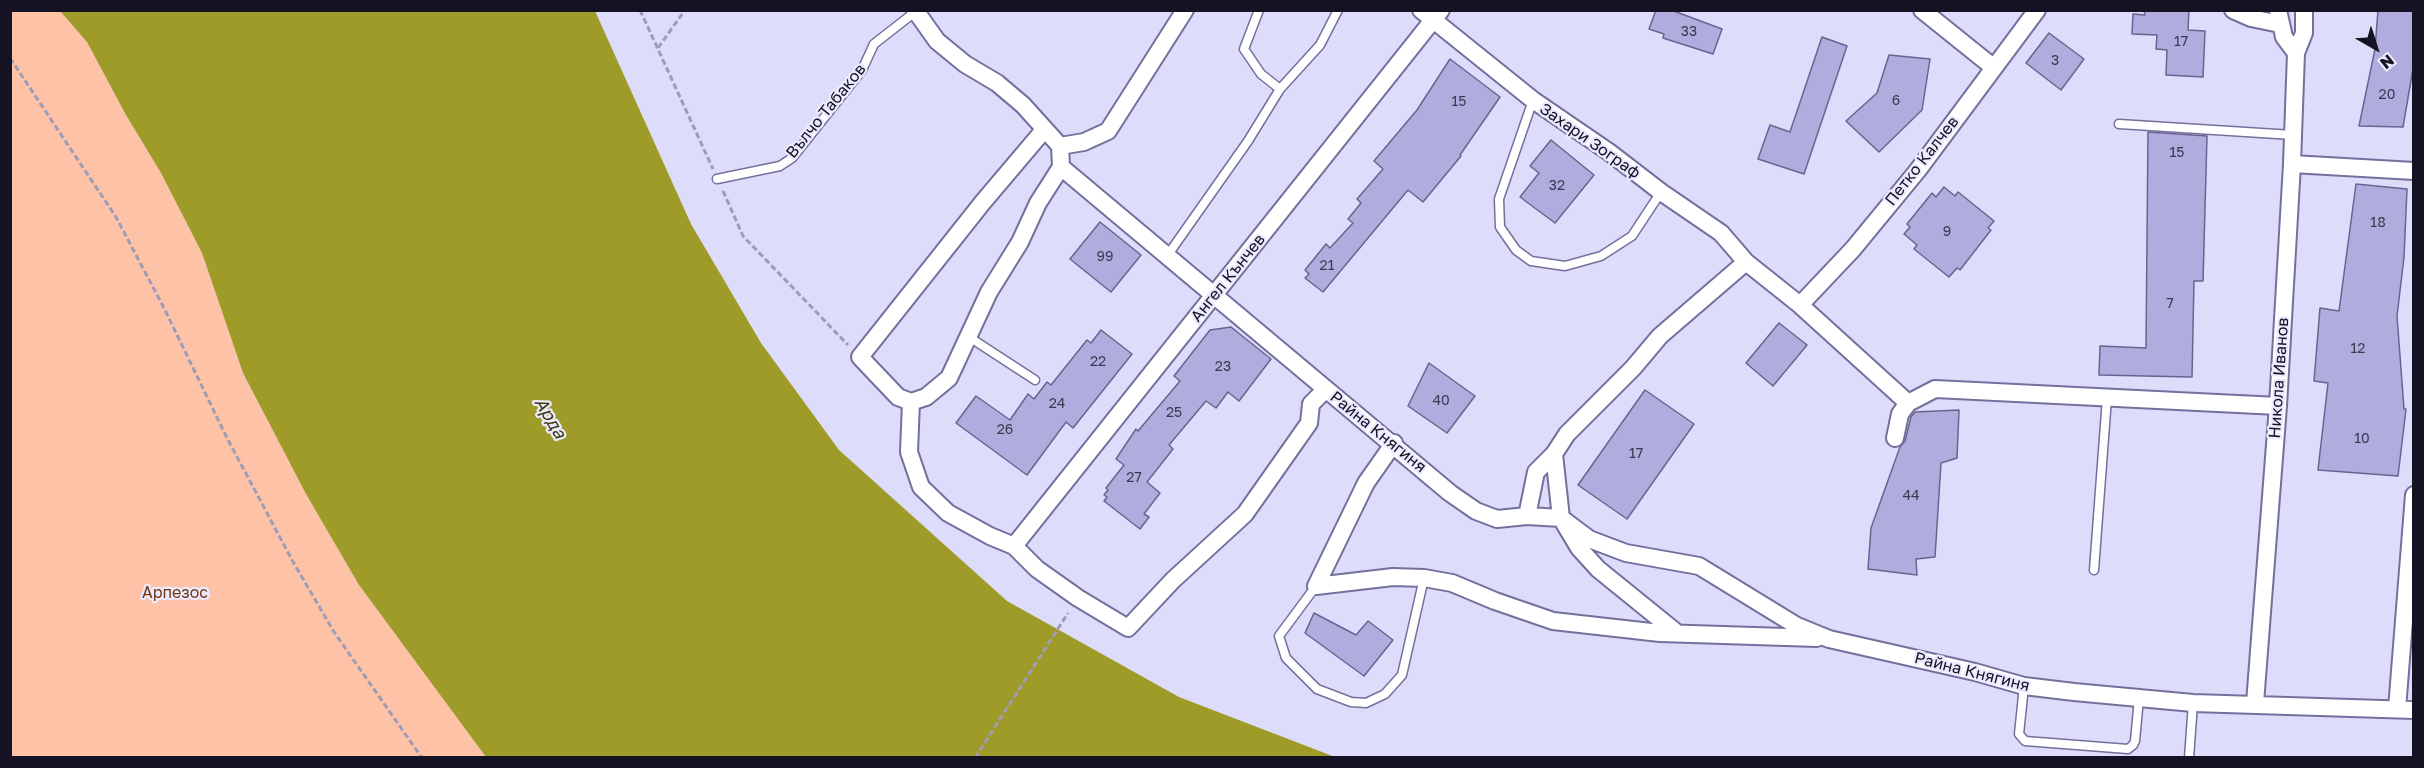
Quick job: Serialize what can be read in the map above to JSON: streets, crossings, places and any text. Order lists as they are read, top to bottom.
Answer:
{
  "streets": {
    "street": [
      "Захари Зограф",
      "Петко Калчев",
      "Ангел Кънчев",
      "Никола Иванов",
      "Райна Княгиня"
    ],
    "lane": ["Вълчо Табаков"]
  },
  "crossings": [
    ["Захари Зограф", "Петко Калчев"],
    ["Захари Зограф", "Ангел Кънчев"],
    ["Ангел Кънчев", "Райна Княгиня"],
    ["Никола Иванов", "Райна Княгиня"]
  ],
  "water": ["Арда"],
  "parks": ["Арпезос"],
  "house_numbers": [
    "33",
    "17",
    "3",
    "20",
    "6",
    "15",
    "15",
    "32",
    "18",
    "9",
    "99",
    "21",
    "7",
    "12",
    "22",
    "23",
    "40",
    "24",
    "25",
    "26",
    "10",
    "17",
    "27",
    "44"
  ],
  "north": "bottom right"
}
